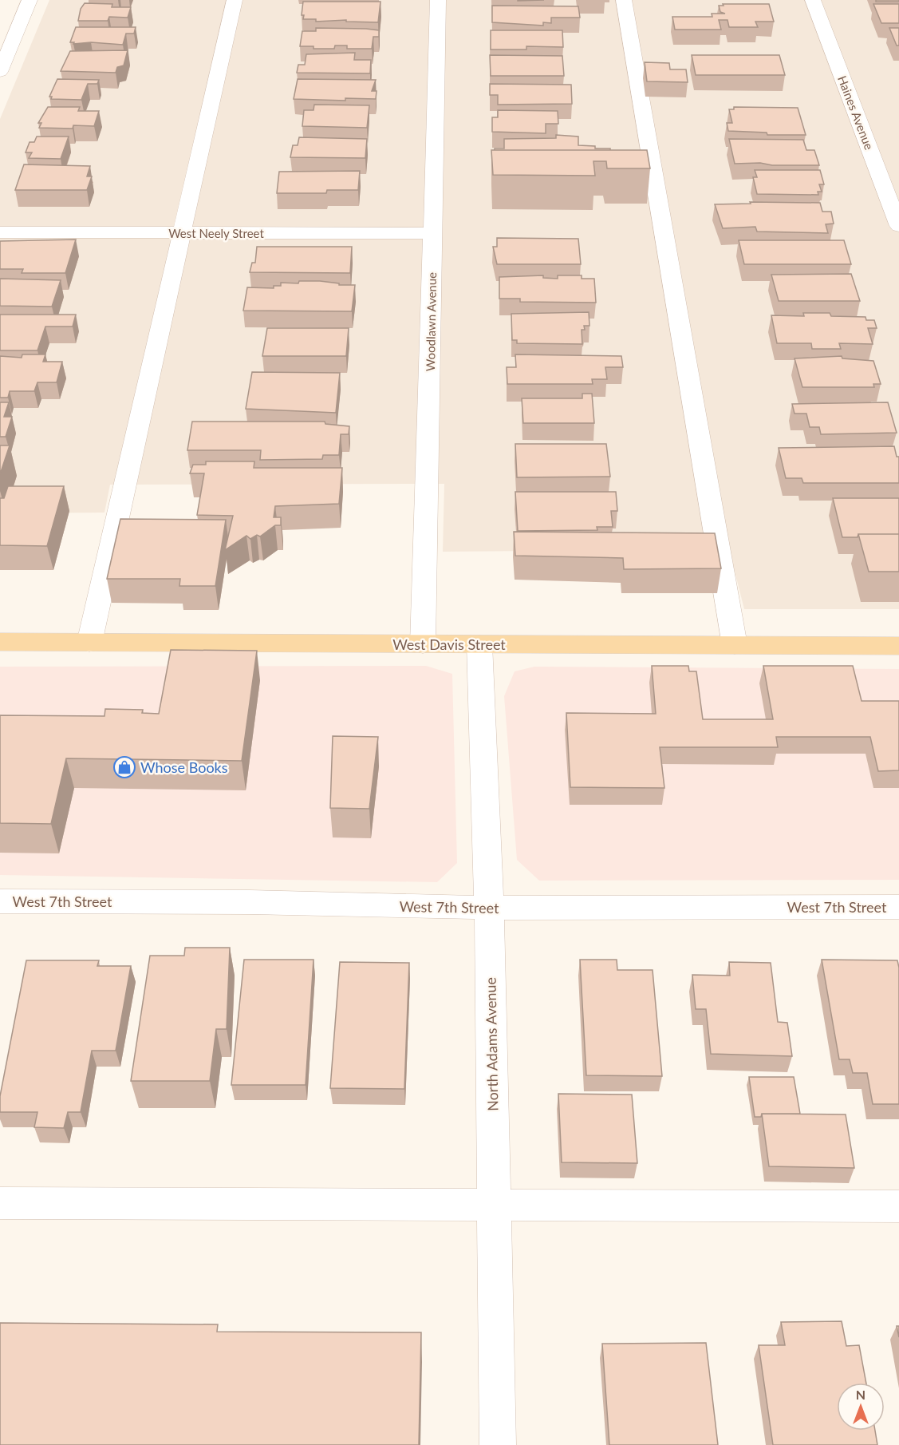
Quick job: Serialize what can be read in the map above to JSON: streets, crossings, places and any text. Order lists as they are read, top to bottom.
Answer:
{
  "streets": {
    "main road": ["West Davis Street"],
    "street": [
      "Haines Avenue",
      "West Neely Street",
      "Woodlawn Avenue",
      "West 7th Street",
      "North Adams Avenue"
    ]
  },
  "crossings": [
    ["West Neely Street", "Woodlawn Avenue"],
    ["Woodlawn Avenue", "West Davis Street"],
    ["West Davis Street", "North Adams Avenue"],
    ["West 7th Street", "North Adams Avenue"]
  ],
  "places": {
    "shop": ["Whose Books"]
  },
  "north": "top"
}
